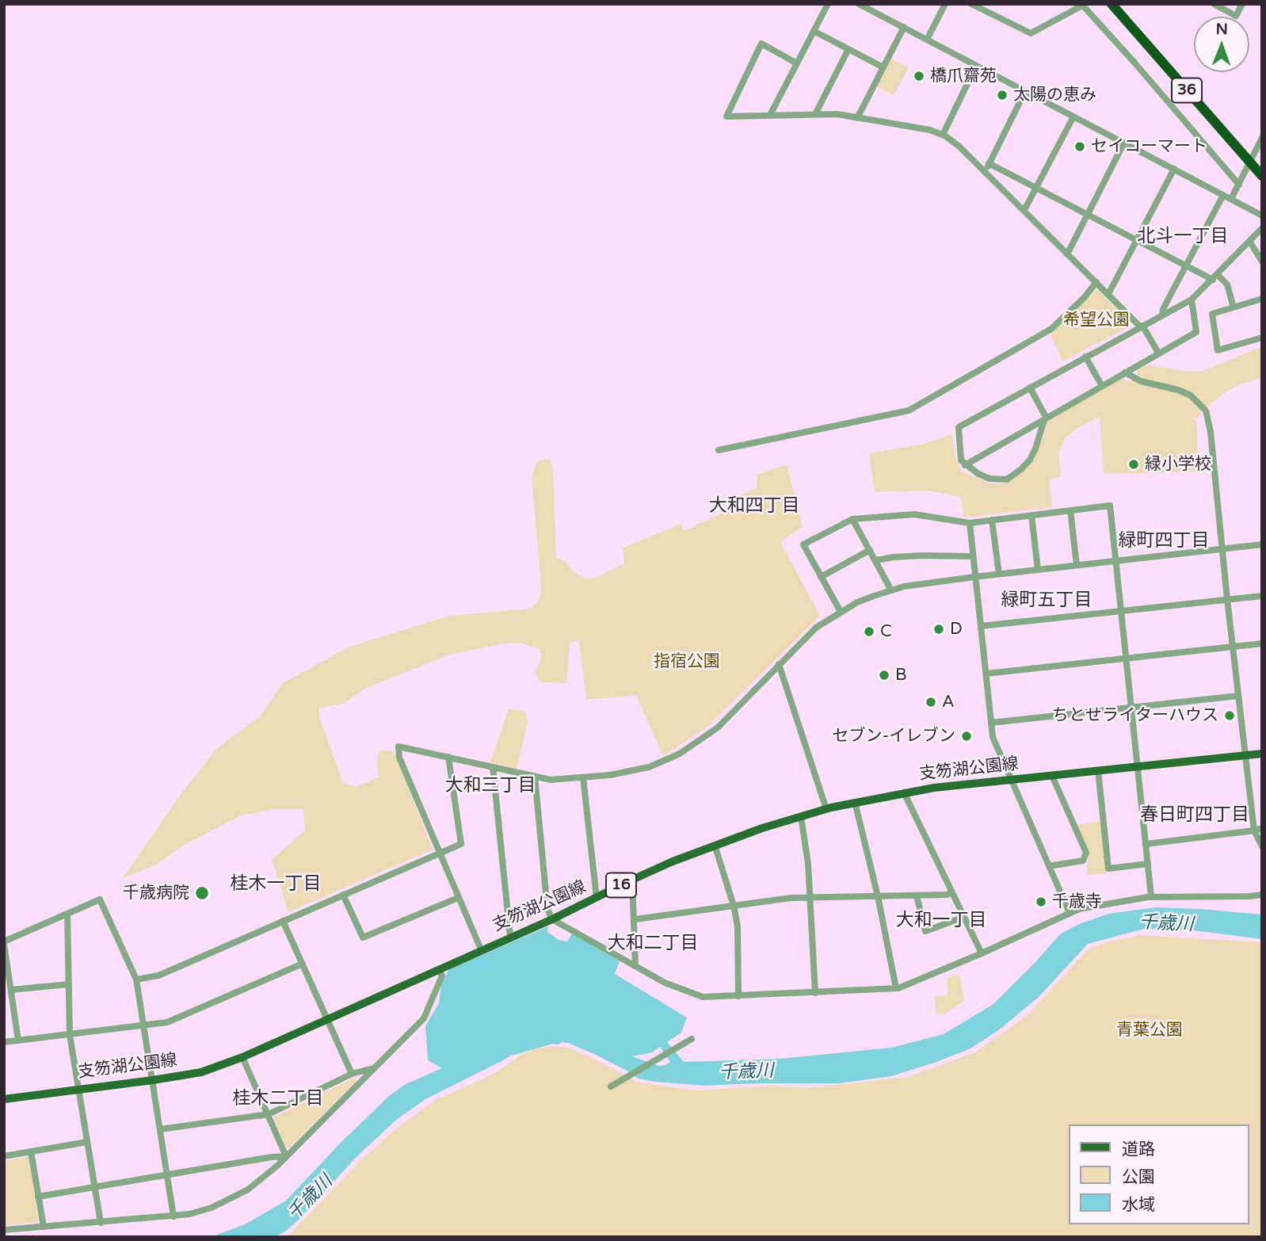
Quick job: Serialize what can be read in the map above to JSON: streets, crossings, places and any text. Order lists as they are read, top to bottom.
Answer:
{
  "streets": {
    "highway": ["36"],
    "main road": ["支笏湖公園線", "16"]
  },
  "districts": [
    "北斗一丁目",
    "大和四丁目",
    "緑町四丁目",
    "緑町五丁目",
    "大和三丁目",
    "春日町四丁目",
    "桂木一丁目",
    "大和一丁目",
    "大和二丁目",
    "桂木二丁目"
  ],
  "water": ["千歳川"],
  "parks": ["希望公園", "指宿公園", "青葉公園"],
  "places": [
    "橋爪齋苑",
    "太陽の恵み",
    "セイコーマート",
    "緑小学校",
    "D",
    "C",
    "B",
    "A",
    "ちとせライターハウス",
    "セブン-イレブン",
    "千歳病院",
    "千歳寺"
  ],
  "legend": ["道路", "公園", "水域"],
  "north": "top"
}
